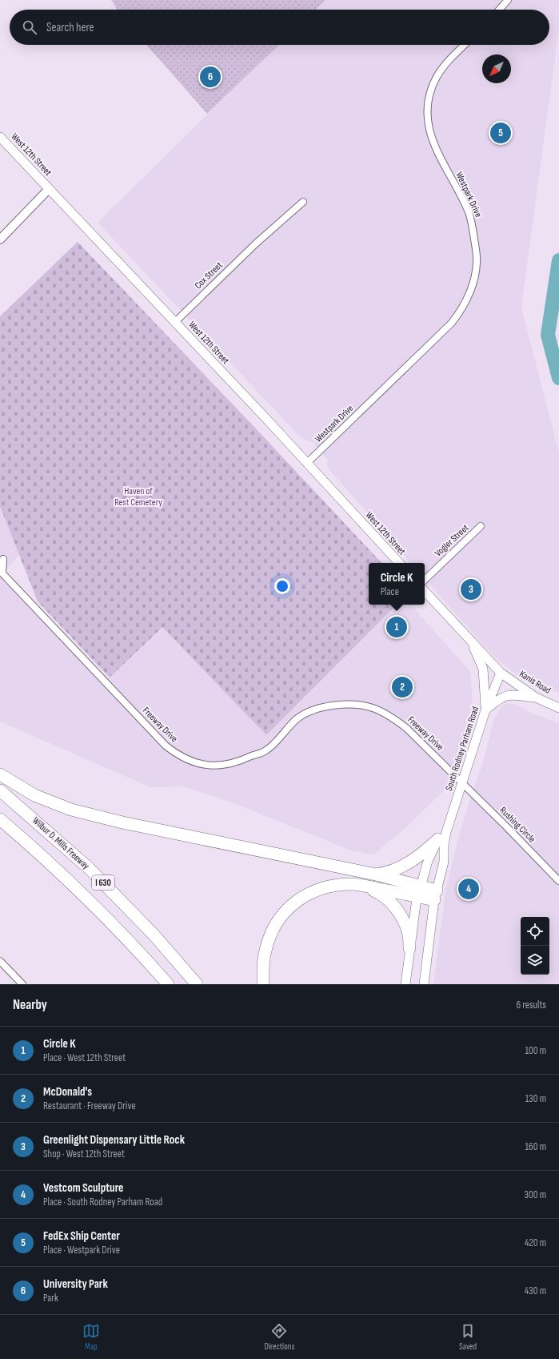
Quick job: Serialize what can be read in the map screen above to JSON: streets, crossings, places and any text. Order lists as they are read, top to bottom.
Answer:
{
  "streets": {
    "highway": ["Wilbur D. Mills Freeway", "I 630"],
    "main road": ["West 12th Street", "Kanis Road", "South Rodney Parham Road"],
    "street": [
      "Westpark Drive",
      "Cox Street",
      "Vogler Street",
      "Freeway Drive",
      "Rushing Circle"
    ]
  },
  "crossings": [
    ["West 12th Street", "Westpark Drive"],
    ["West 12th Street", "Cox Street"],
    ["Kanis Road", "South Rodney Parham Road"],
    ["Freeway Drive", "South Rodney Parham Road"],
    ["Freeway Drive", "Rushing Circle"],
    ["South Rodney Parham Road", "Rushing Circle"]
  ],
  "parks": ["Haven of Rest Cemetery"],
  "north": "bottom left",
  "page": {
    "search": "Search here",
    "pins": [
      "6",
      "5",
      "3",
      "1",
      "2",
      "4"
    ],
    "popup": ["Circle K", "Place"],
    "heading": ["Nearby", "6 results"],
    "list": [
      {
        "mark": "1",
        "name": "Circle K",
        "note": "Place · West 12th Street",
        "value": "100 m"
      },
      {
        "mark": "2",
        "name": "McDonald's",
        "note": "Restaurant · Freeway Drive",
        "value": "130 m"
      },
      {
        "mark": "3",
        "name": "Greenlight Dispensary Little Rock",
        "note": "Shop · West 12th Street",
        "value": "160 m"
      },
      {
        "mark": "4",
        "name": "Vestcom Sculpture",
        "note": "Place · South Rodney Parham Road",
        "value": "300 m"
      },
      {
        "mark": "5",
        "name": "FedEx Ship Center",
        "note": "Place · Westpark Drive",
        "value": "420 m"
      },
      {
        "mark": "6",
        "name": "University Park",
        "note": "Park",
        "value": "430 m"
      }
    ],
    "nav": ["Map", "Directions", "Saved"]
  }
}
